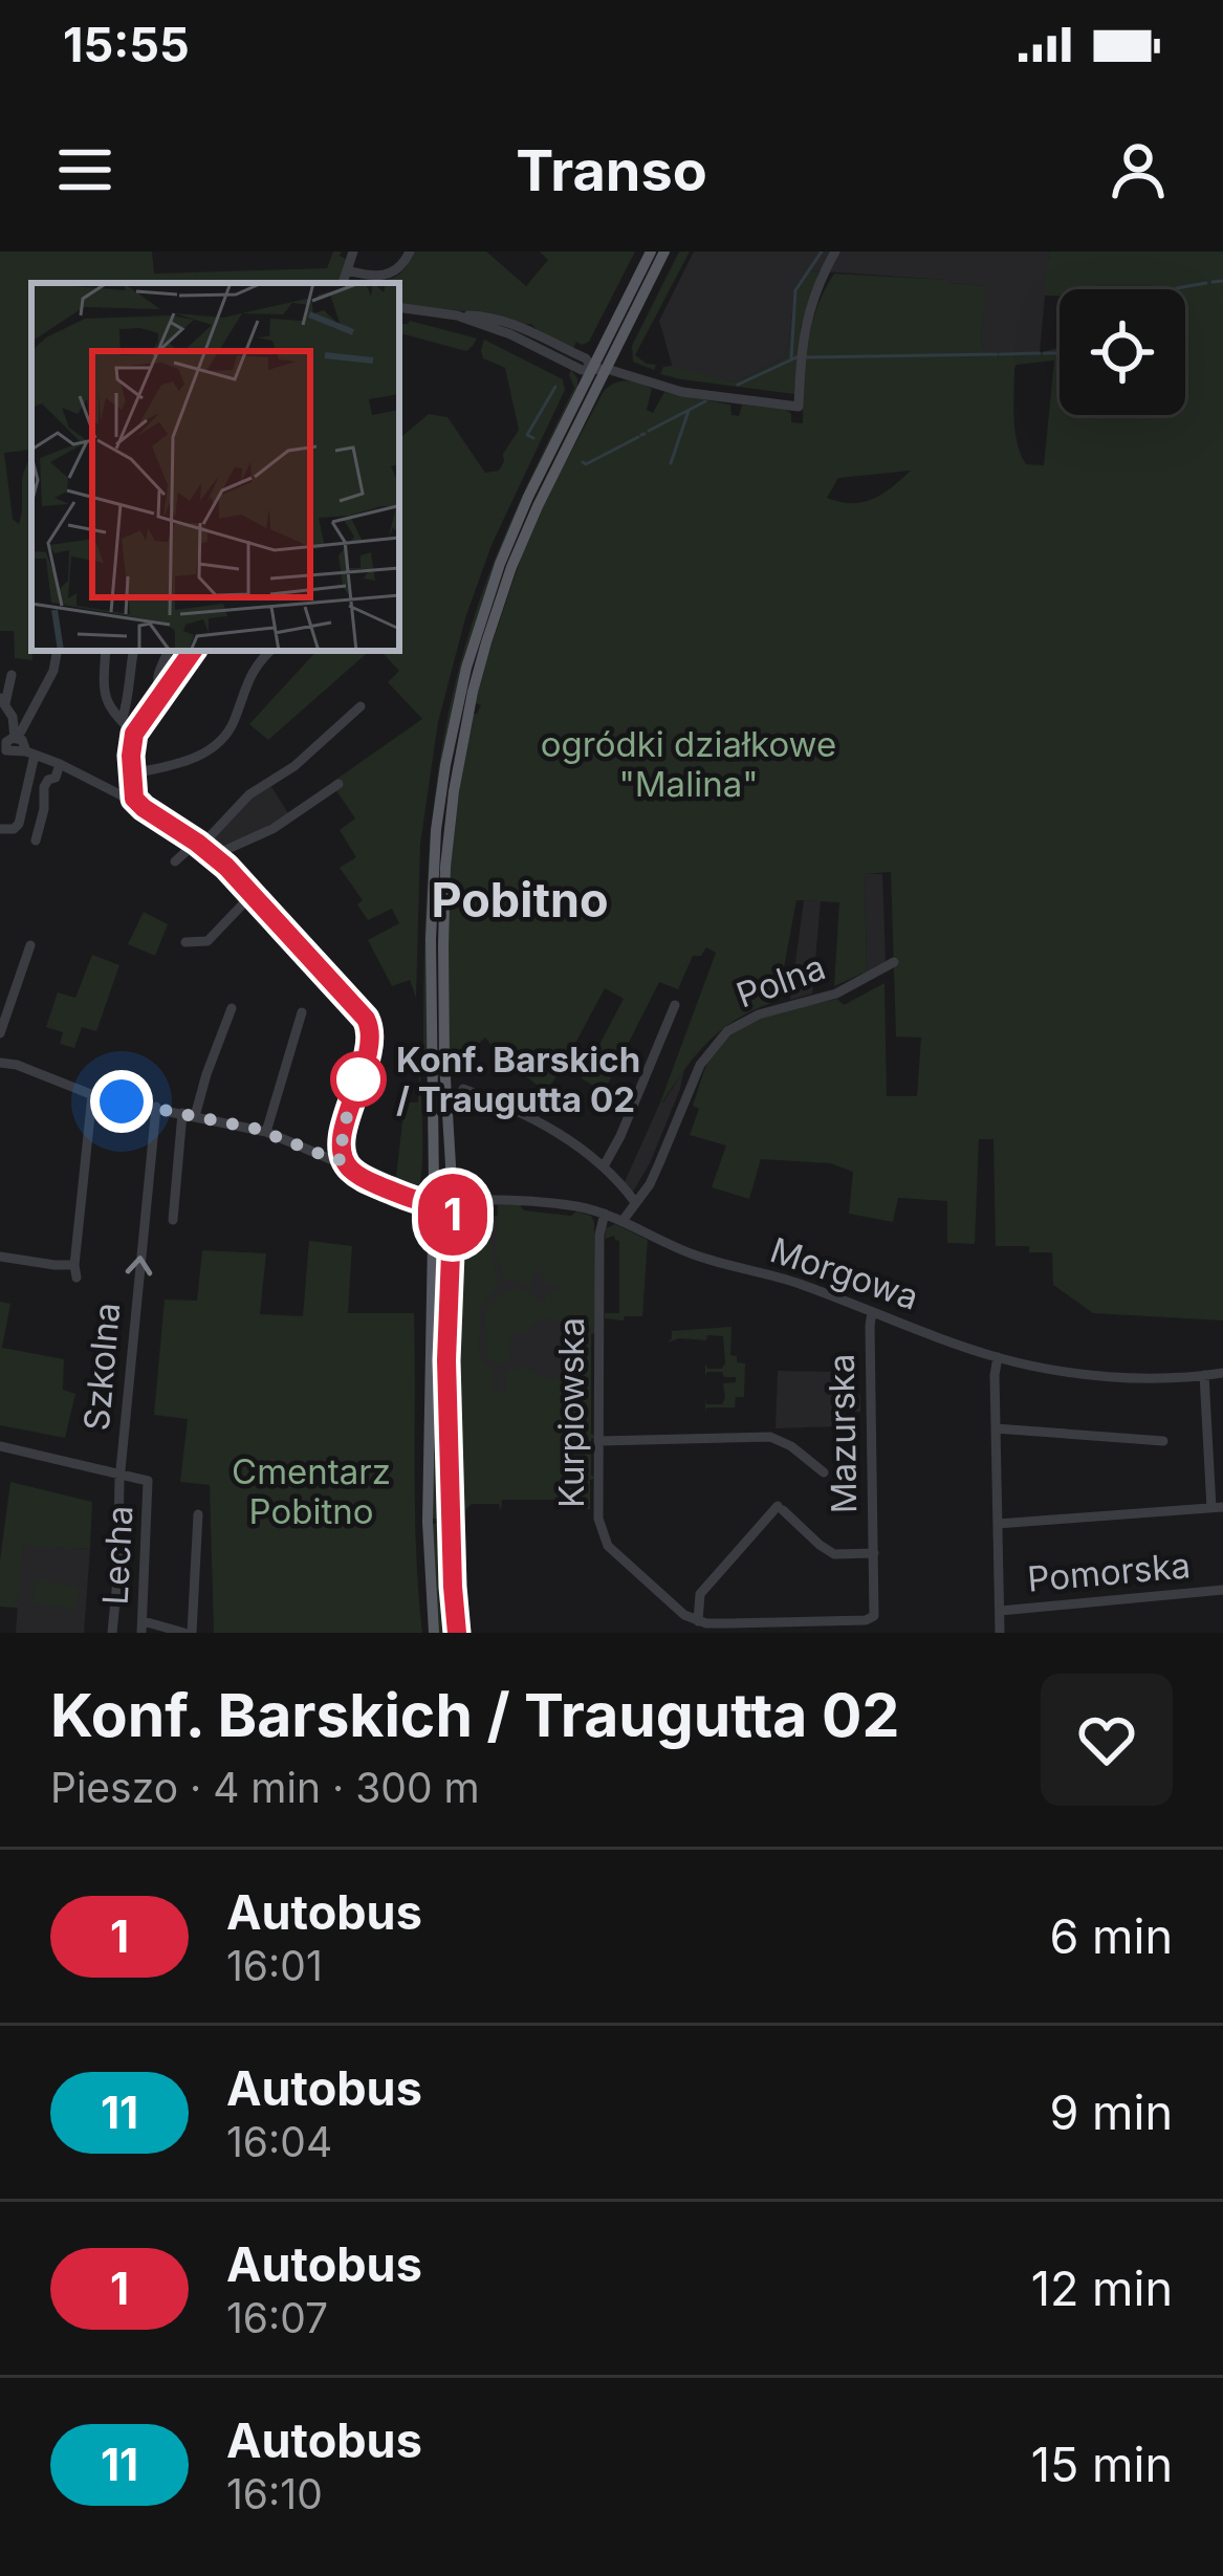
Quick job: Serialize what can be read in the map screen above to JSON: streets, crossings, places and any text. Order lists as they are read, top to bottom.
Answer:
{
  "streets": {
    "street": [
      "Polna",
      "Morgowa",
      "Szkolna",
      "Kurpiowska",
      "Mazurska",
      "Lecha",
      "Pomorska"
    ]
  },
  "crossings": [
    ["Polna", "Morgowa"],
    ["Morgowa", "Kurpiowska"],
    ["Morgowa", "Mazurska"],
    ["Szkolna", "Lecha"],
    ["Kurpiowska", "Mazurska"]
  ],
  "districts": ["Pobitno"],
  "parks": ["ogródki działkowe \"Malina\"", "Cmentarz Pobitno"],
  "places": ["Konf. Barskich / Traugutta 02"],
  "lines": ["bus line 1"],
  "page": {
    "status": "15:55",
    "header": "Transo",
    "on_map": "1",
    "heading": ["Konf. Barskich / Traugutta 02", "Pieszo · 4 min · 300 m"],
    "list": [
      {
        "mark": "1",
        "name": "Autobus",
        "note": "16:01",
        "value": "6 min"
      },
      {
        "mark": "11",
        "name": "Autobus",
        "note": "16:04",
        "value": "9 min"
      },
      {
        "mark": "1",
        "name": "Autobus",
        "note": "16:07",
        "value": "12 min"
      },
      {
        "mark": "11",
        "name": "Autobus",
        "note": "16:10",
        "value": "15 min"
      }
    ]
  }
}
